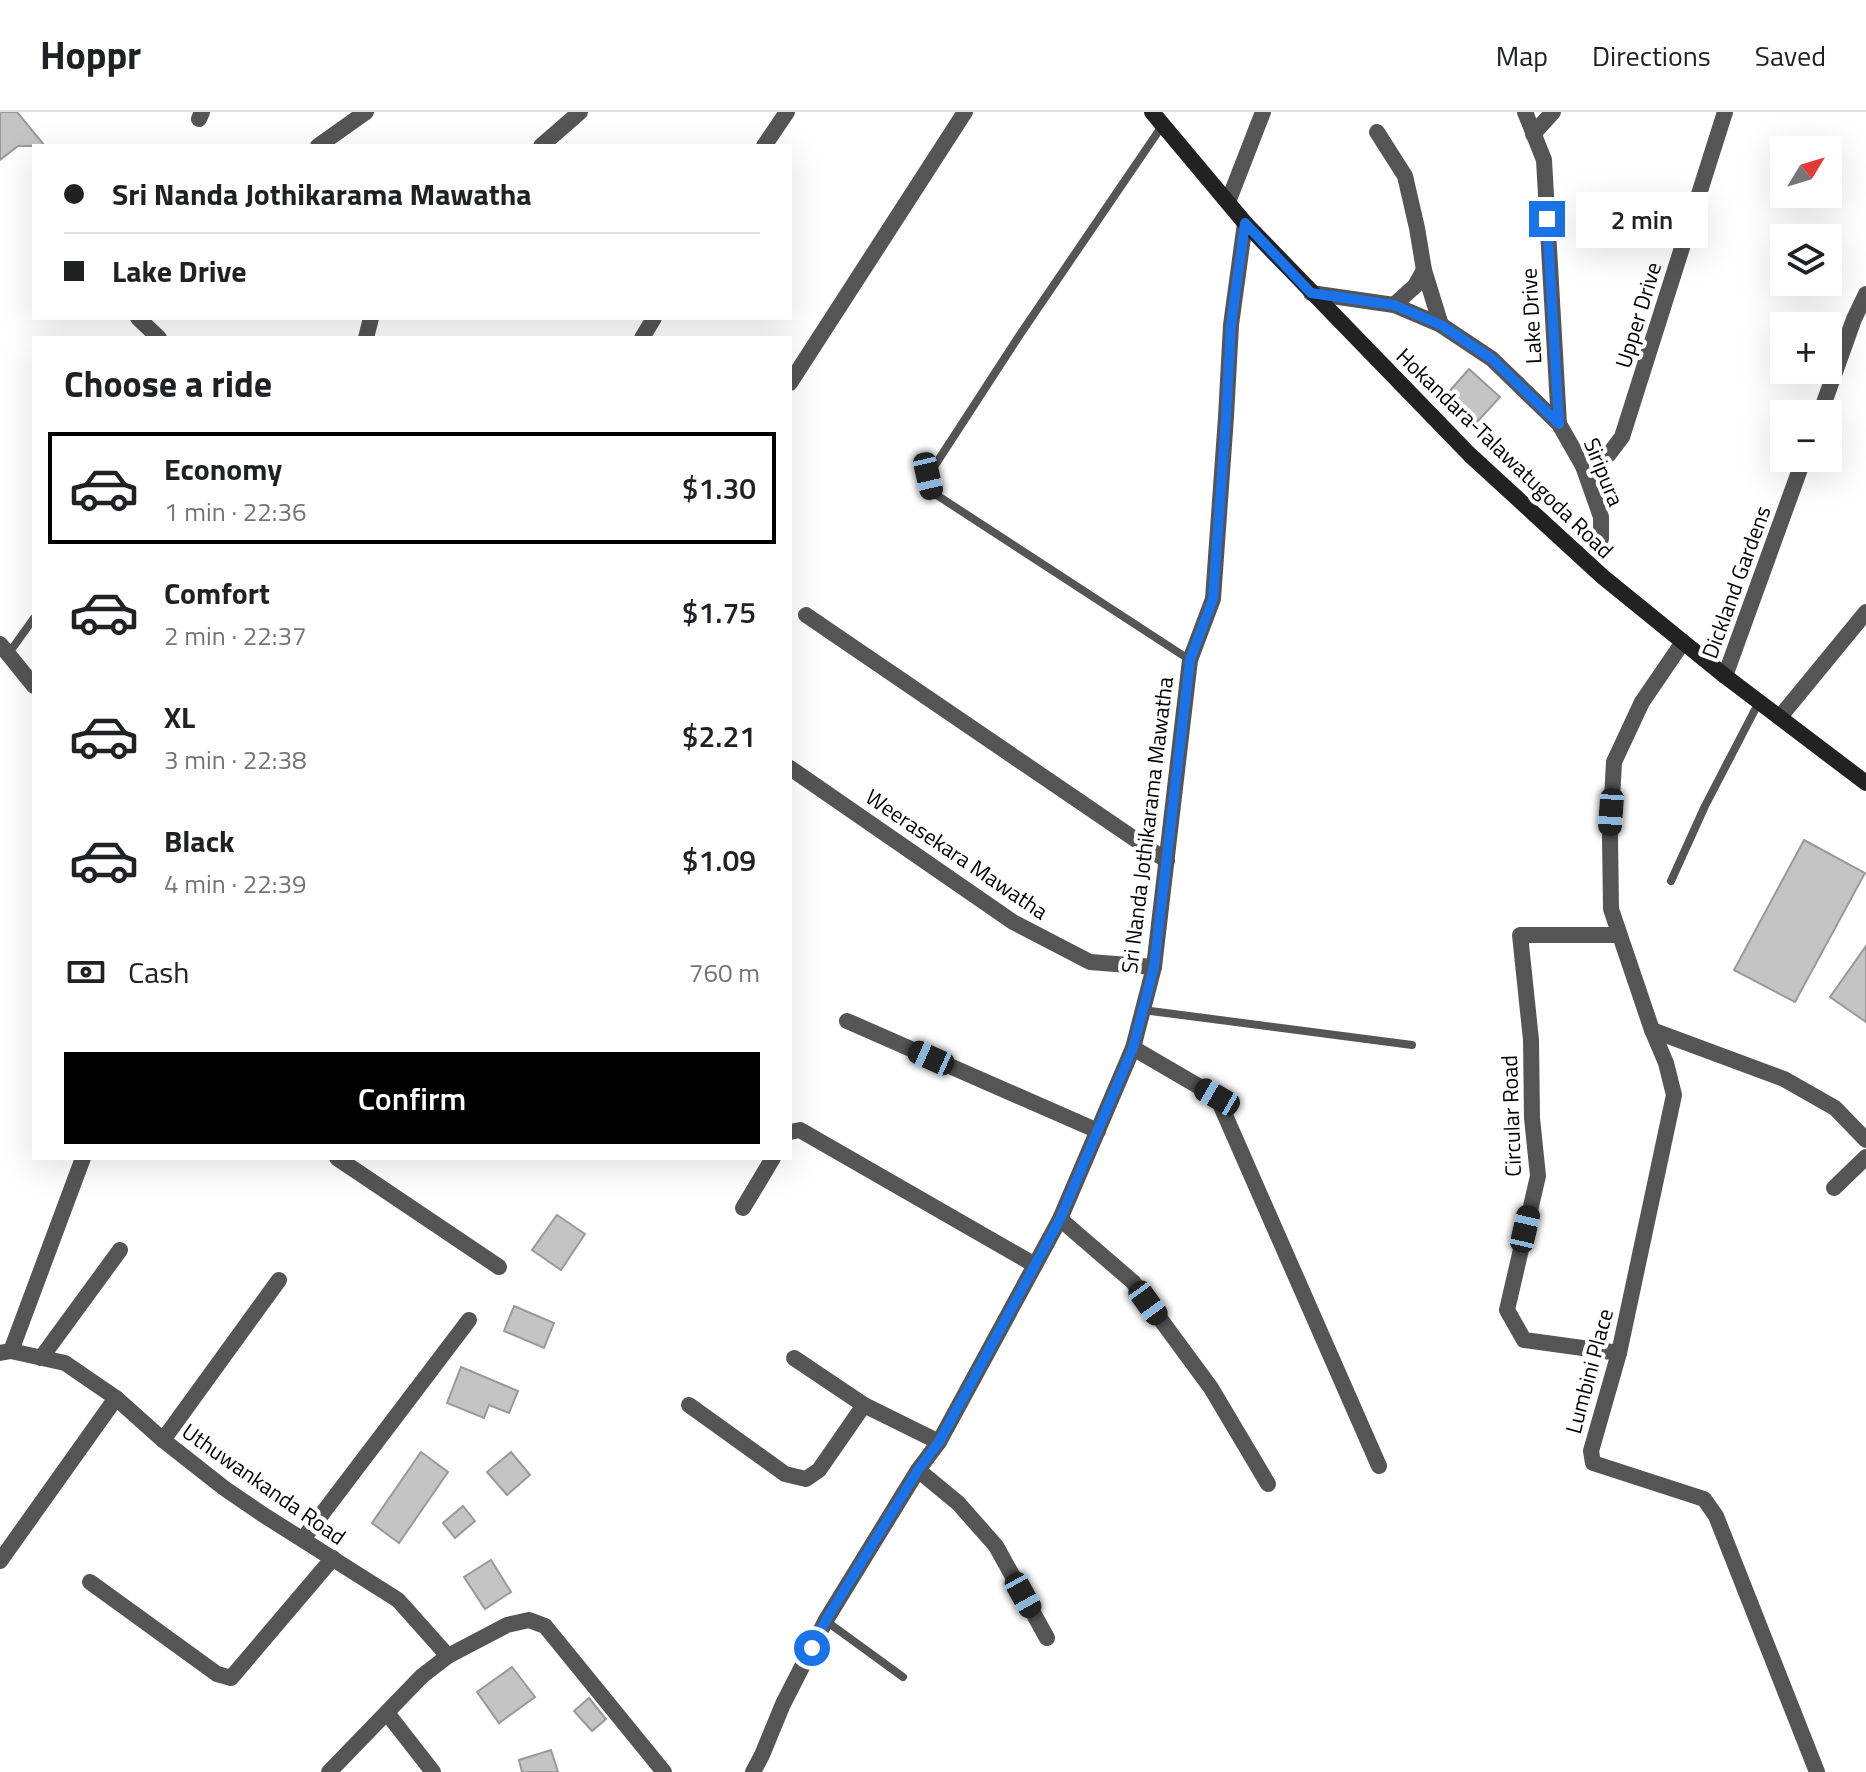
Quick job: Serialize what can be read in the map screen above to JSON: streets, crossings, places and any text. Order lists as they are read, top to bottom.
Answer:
{
  "streets": {
    "main road": ["Hokandara-Talawatugoda Road"],
    "street": [
      "Upper Drive",
      "Lake Drive",
      "Siripura",
      "Dickland Gardens",
      "Sri Nanda Jothikarama Mawatha",
      "Weerasekara Mawatha",
      "Circular Road",
      "Lumbini Place",
      "Uthuwankanda Road"
    ]
  },
  "crossings": [
    ["Upper Drive", "Siripura"],
    ["Lake Drive", "Siripura"],
    ["Hokandara-Talawatugoda Road", "Siripura"],
    ["Hokandara-Talawatugoda Road", "Dickland Gardens"],
    ["Hokandara-Talawatugoda Road", "Sri Nanda Jothikarama Mawatha"],
    ["Hokandara-Talawatugoda Road", "Lumbini Place"],
    ["Sri Nanda Jothikarama Mawatha", "Weerasekara Mawatha"],
    ["Circular Road", "Lumbini Place"]
  ],
  "north": "top right",
  "page": {
    "header": "Hoppr",
    "nav": ["Map", "Directions", "Saved"],
    "map_buttons": ["+", "−"],
    "banner": ["Sri Nanda Jothikarama Mawatha", "Lake Drive"],
    "bubble": "2 min",
    "heading": "Choose a ride",
    "list": [
      {
        "name": "Economy",
        "note": "1 min · 22:36",
        "value": "$1.30"
      },
      {
        "name": "Comfort",
        "note": "2 min · 22:37",
        "value": "$1.75"
      },
      {
        "name": "XL",
        "note": "3 min · 22:38",
        "value": "$2.21"
      },
      {
        "name": "Black",
        "note": "4 min · 22:39",
        "value": "$1.09"
      }
    ],
    "pay": ["Cash", "760 m"],
    "buttons": "Confirm"
  }
}
